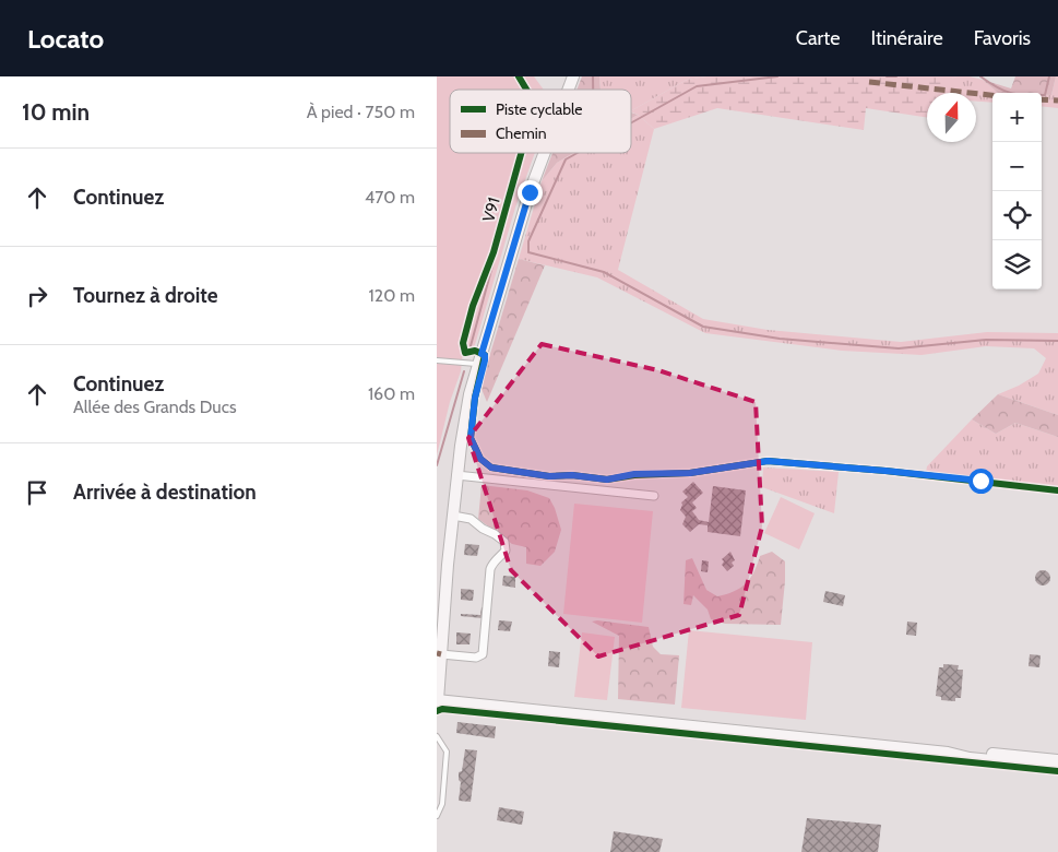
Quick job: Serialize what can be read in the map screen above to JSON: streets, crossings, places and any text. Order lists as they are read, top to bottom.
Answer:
{
  "streets": {
    "cycle path": ["V91"]
  },
  "legend": ["Piste cyclable", "Chemin"],
  "north": "top",
  "page": {
    "header": "Locato",
    "nav": ["Carte", "Itinéraire", "Favoris"],
    "heading": ["10 min", "À pied · 750 m"],
    "map_buttons": ["+", "−"],
    "list": [
      ["Continuez", "470 m"],
      ["Tournez à droite", "120 m"],
      ["Continuez", "Allée des Grands Ducs", "160 m"],
      "Arrivée à destination"
    ]
  }
}
